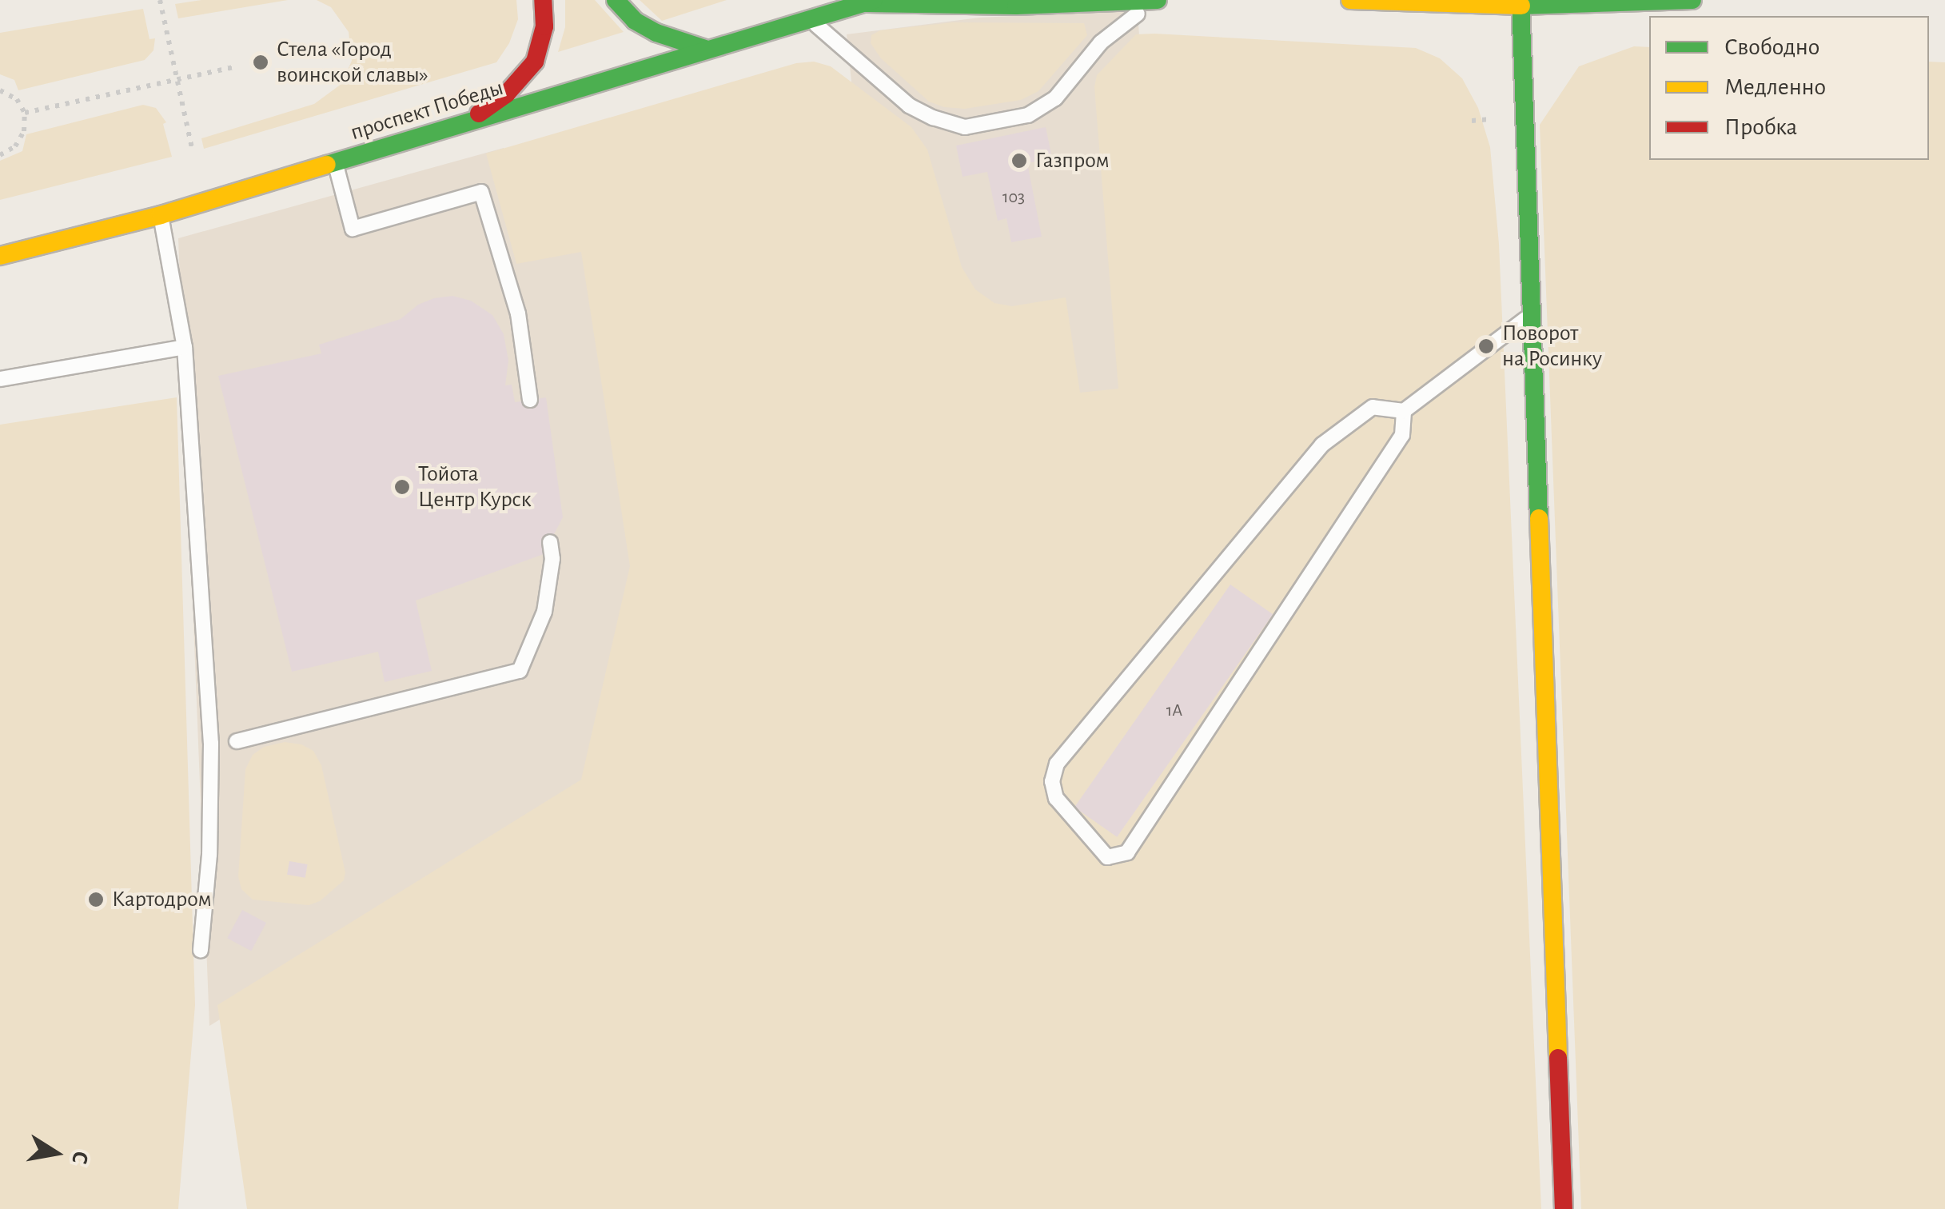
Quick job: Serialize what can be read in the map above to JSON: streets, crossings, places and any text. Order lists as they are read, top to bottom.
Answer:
{
  "streets": {
    "main road": ["проспект Победы"]
  },
  "places": [
    "Стела «Город воинской славы»",
    "Газпром",
    "Поворот на Росинку",
    "Тойота Центр Курск",
    "Картодром"
  ],
  "house_numbers": ["103", "1А"],
  "legend": ["Свободно", "Медленно", "Пробка"],
  "north": "right"
}
